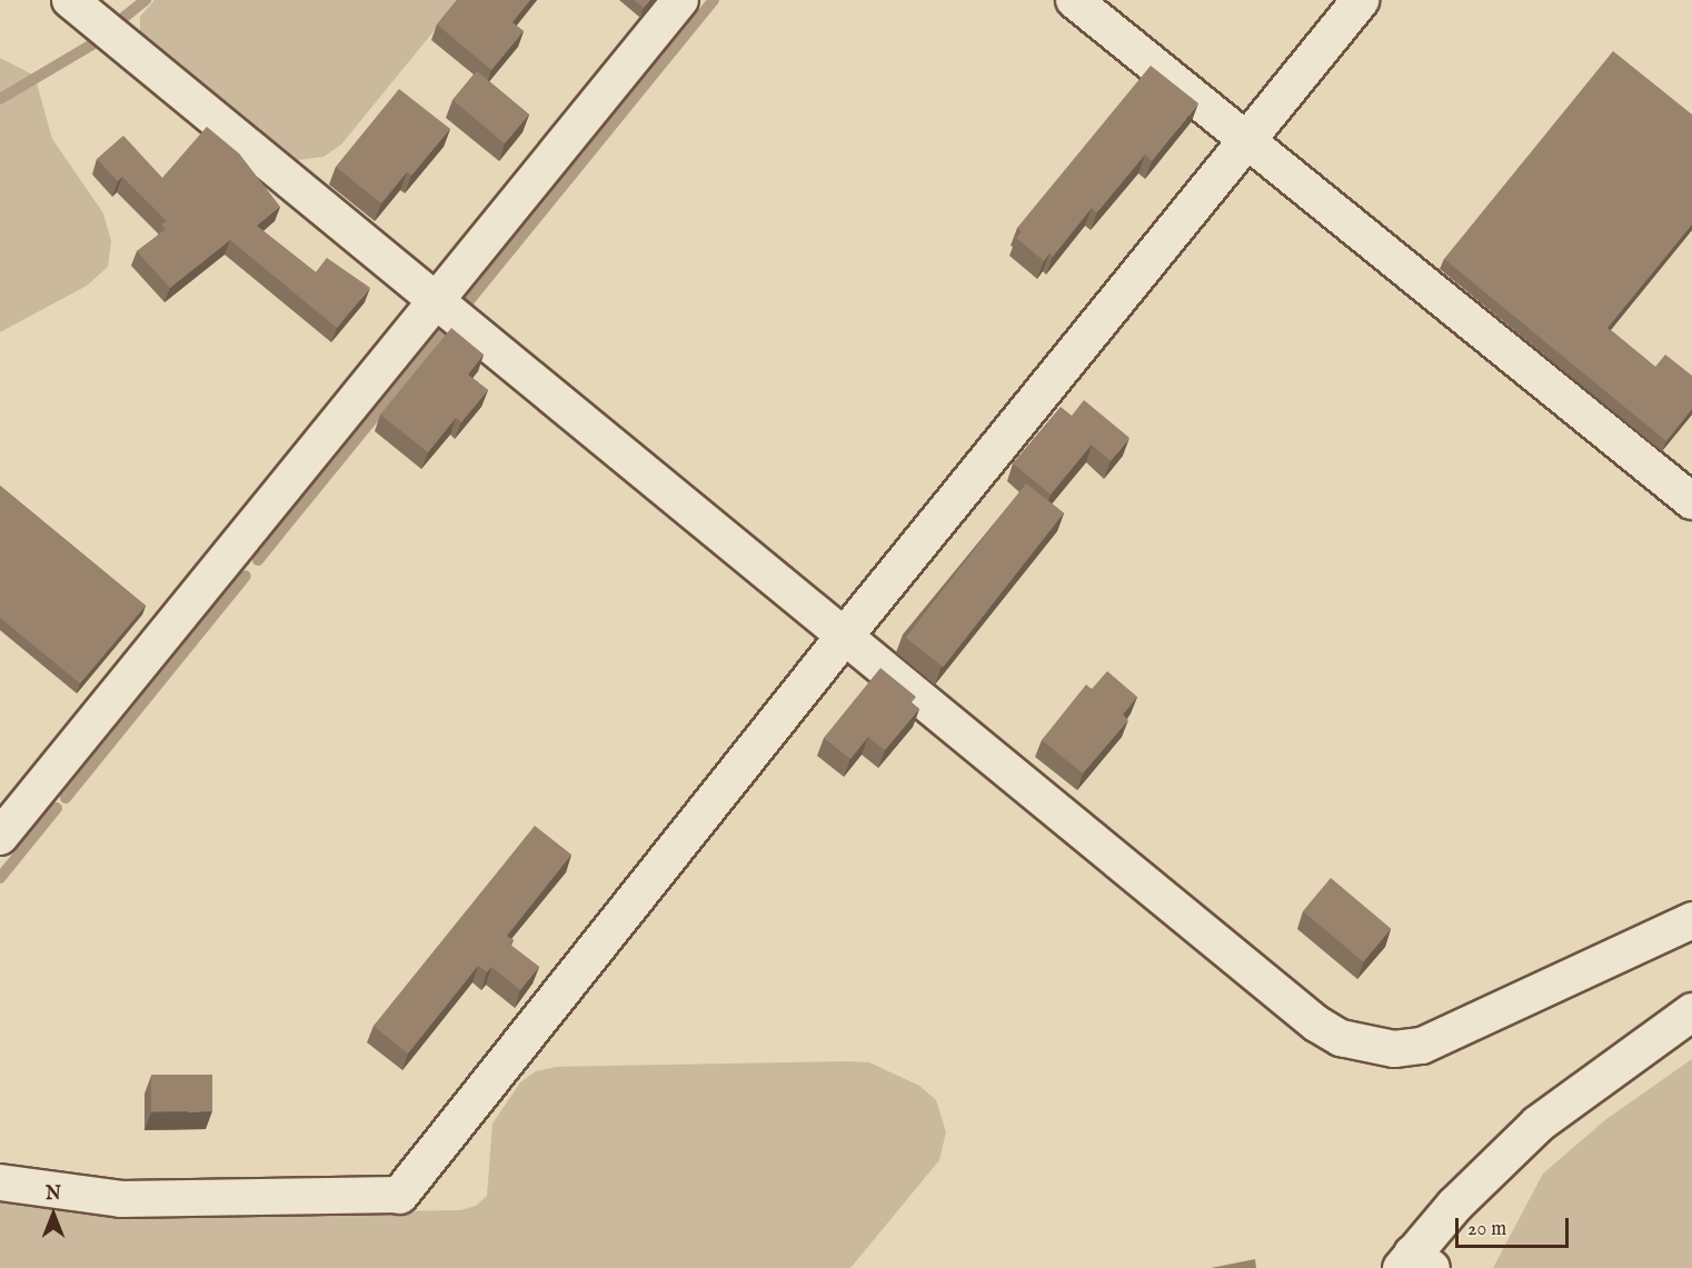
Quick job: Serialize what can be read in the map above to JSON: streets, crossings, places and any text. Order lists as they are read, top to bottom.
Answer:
{
  "scale_bar": "20 m",
  "north": "top"
}
